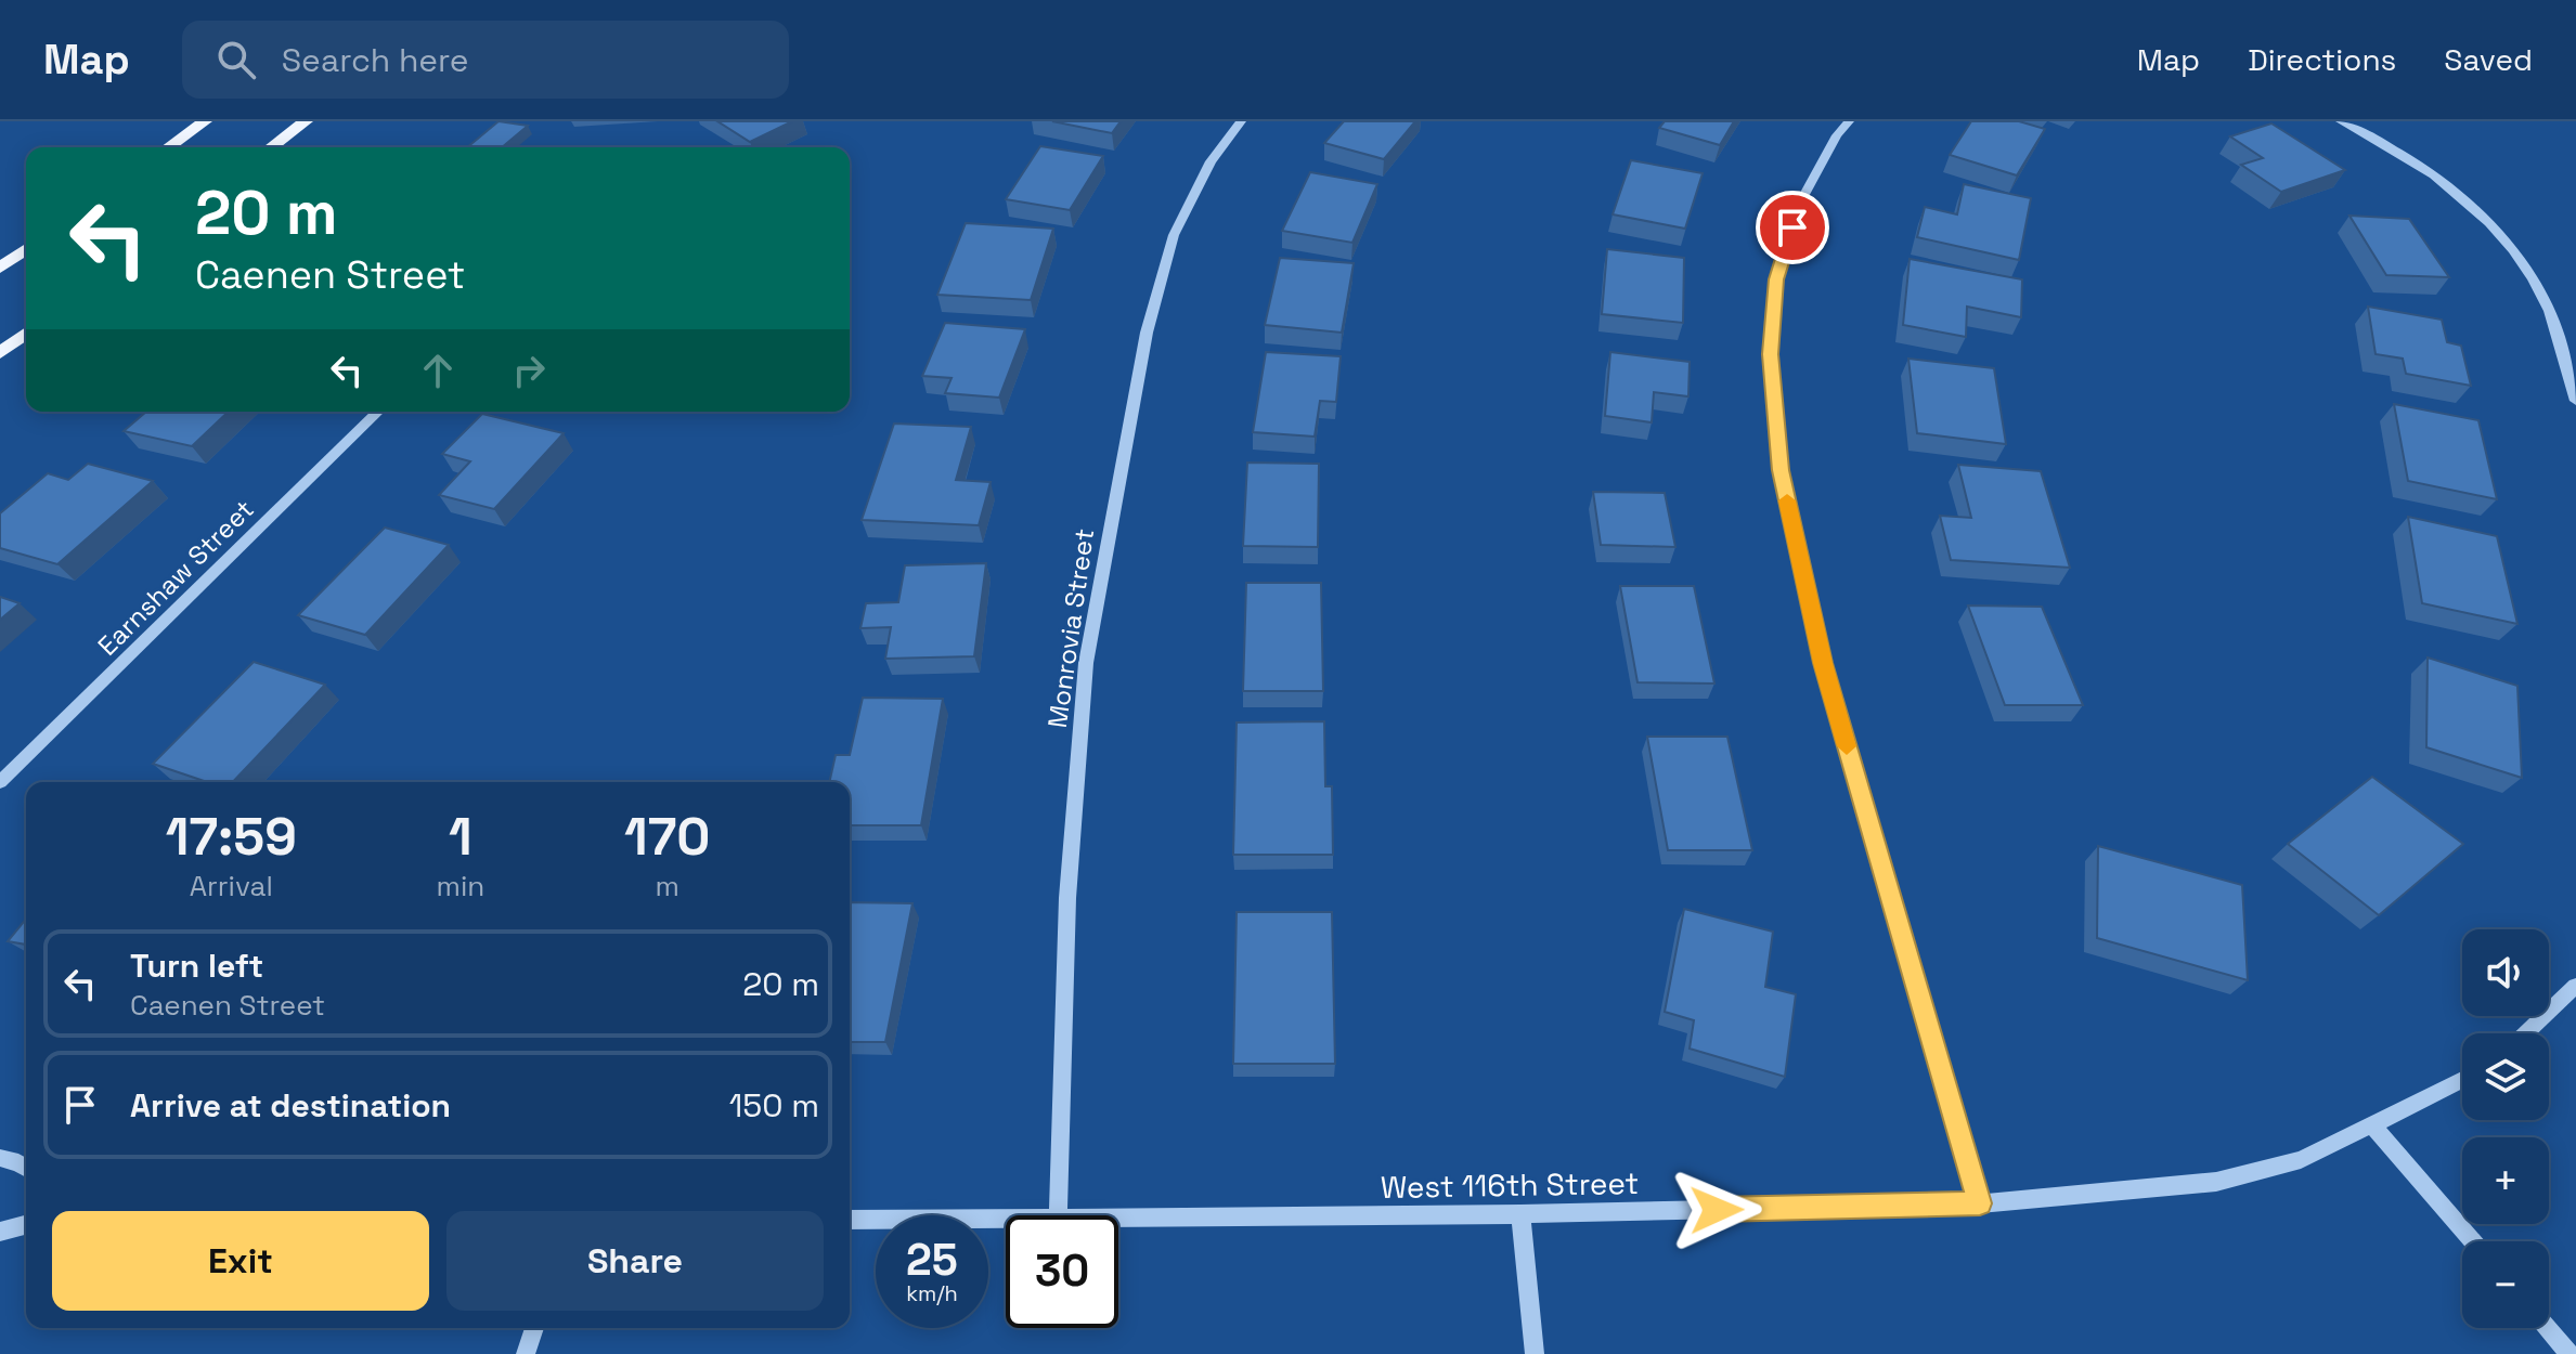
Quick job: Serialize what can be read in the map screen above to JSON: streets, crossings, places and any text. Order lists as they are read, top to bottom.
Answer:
{
  "streets": {
    "street": ["Earnshaw Street", "Monrovia Street", "West 116th Street"]
  },
  "page": {
    "header": "Map",
    "search": "Search here",
    "nav": ["Map", "Directions", "Saved"],
    "turn": ["20 m", "Caenen Street"],
    "eta": [
      "17:59",
      "Arrival",
      "1",
      "min",
      "170",
      "m"
    ],
    "map_buttons": ["+", "−"],
    "list": [
      {
        "name": "Turn left",
        "note": "Caenen Street",
        "value": "20 m"
      },
      {
        "name": "Arrive at destination",
        "value": "150 m"
      }
    ],
    "buttons": ["Exit", "Share"],
    "speed": "25 km/h",
    "limit": "30"
  }
}
